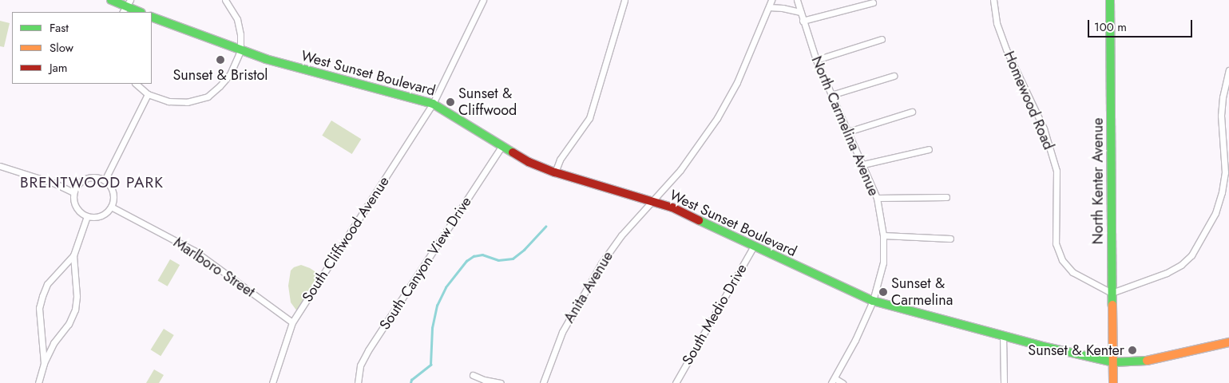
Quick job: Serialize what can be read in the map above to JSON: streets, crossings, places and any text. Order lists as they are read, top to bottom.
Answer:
{
  "streets": {
    "main road": ["West Sunset Boulevard", "North Kenter Avenue"],
    "street": [
      "Homewood Road",
      "North Carmelina Avenue",
      "South Cliffwood Avenue",
      "South Canyon View Drive",
      "Marlboro Street",
      "Anita Avenue",
      "South Medio Drive"
    ]
  },
  "crossings": [
    ["West Sunset Boulevard", "North Carmelina Avenue"],
    ["West Sunset Boulevard", "North Kenter Avenue"],
    ["West Sunset Boulevard", "South Cliffwood Avenue"],
    ["West Sunset Boulevard", "South Canyon View Drive"],
    ["West Sunset Boulevard", "Anita Avenue"],
    ["West Sunset Boulevard", "South Medio Drive"],
    ["Homewood Road", "North Kenter Avenue"],
    ["South Cliffwood Avenue", "Marlboro Street"]
  ],
  "districts": ["BRENTWOOD PARK"],
  "places": [
    "Sunset & Bristol",
    "Sunset & Cliffwood",
    "Sunset & Carmelina",
    "Sunset & Kenter"
  ],
  "legend": ["Fast", "Slow", "Jam"],
  "scale_bar": "100 m"
}
